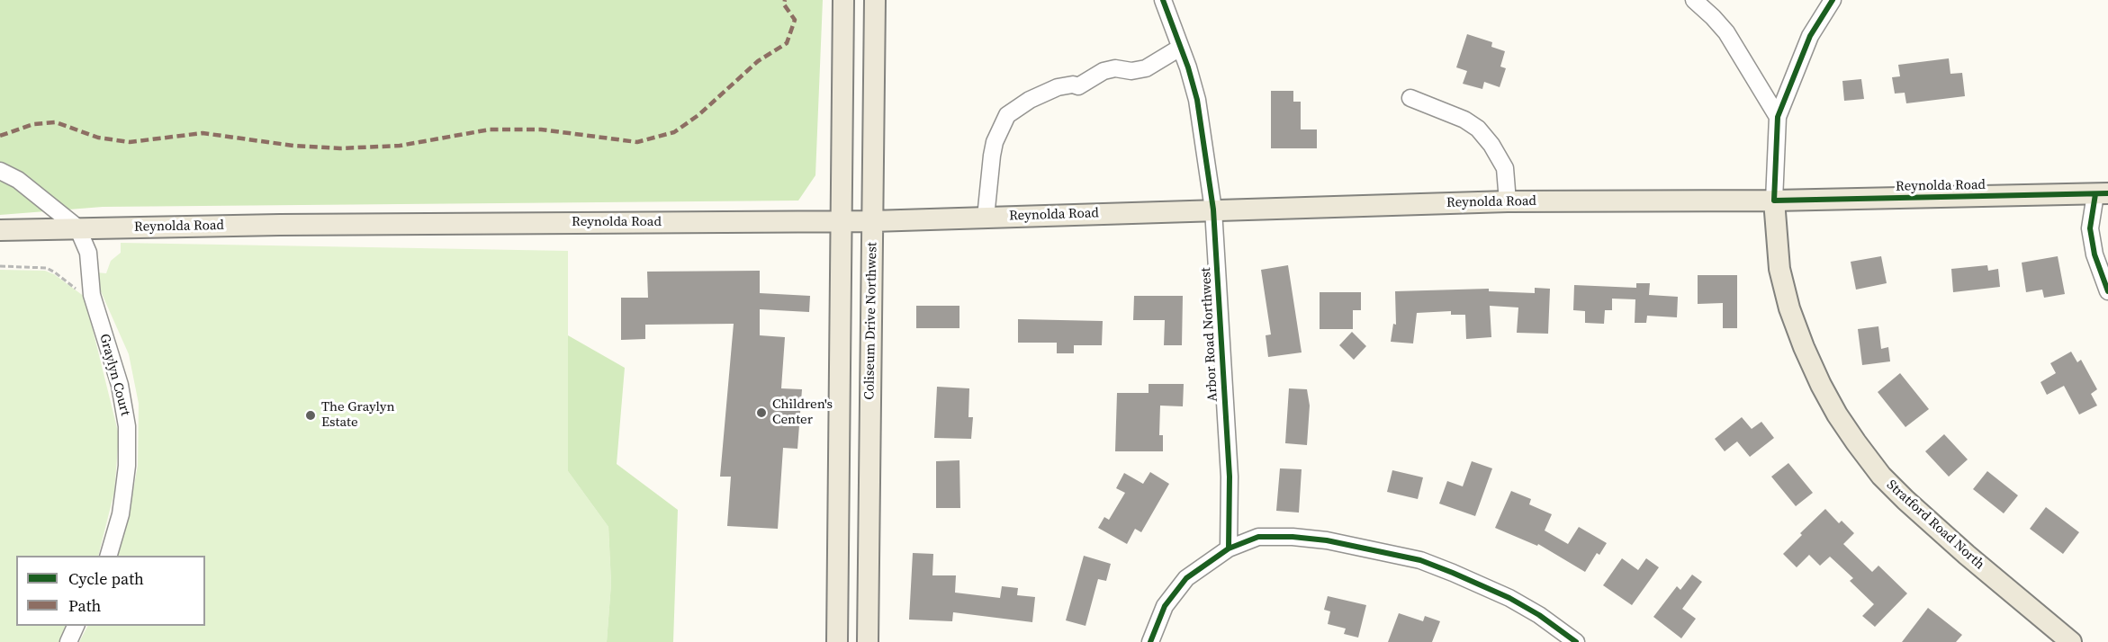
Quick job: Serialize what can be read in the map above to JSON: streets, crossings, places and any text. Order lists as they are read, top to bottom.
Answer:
{
  "streets": {
    "main road": ["Reynolda Road", "Coliseum Drive Northwest", "Stratford Road North"],
    "street": ["Arbor Road Northwest", "Graylyn Court"]
  },
  "crossings": [
    ["Reynolda Road", "Coliseum Drive Northwest"],
    ["Reynolda Road", "Arbor Road Northwest"],
    ["Reynolda Road", "Graylyn Court"],
    ["Reynolda Road", "Stratford Road North"]
  ],
  "places": ["Children's Center", "The Graylyn Estate"],
  "legend": ["Cycle path", "Path"]
}
